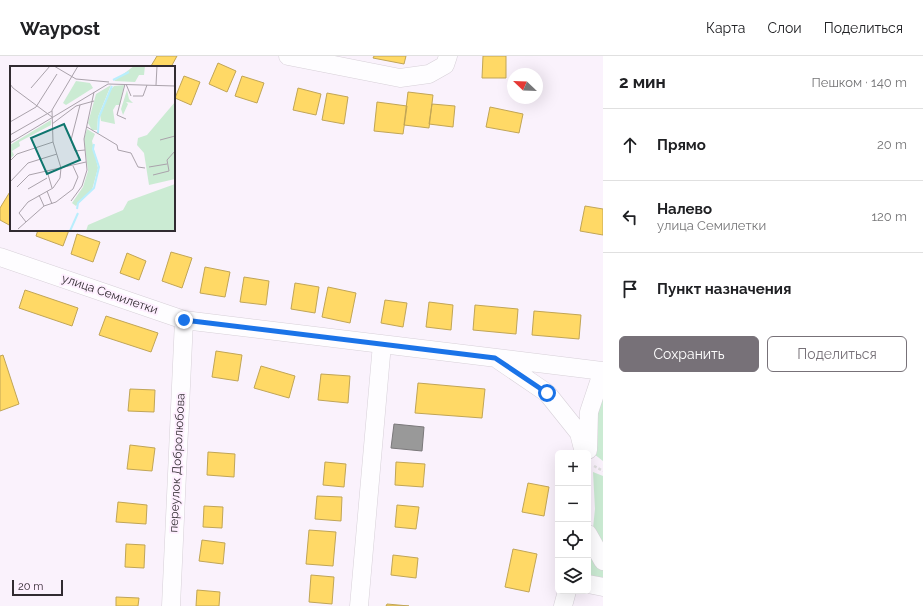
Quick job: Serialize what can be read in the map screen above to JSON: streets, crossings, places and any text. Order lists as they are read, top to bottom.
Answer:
{
  "streets": {
    "street": ["улица Семилетки", "переулок Добролюбова"]
  },
  "crossings": [
    ["улица Семилетки", "переулок Добролюбова"]
  ],
  "scale_bar": "20 m",
  "north": "top left",
  "page": {
    "header": "Waypost",
    "nav": ["Карта", "Слои", "Поделиться"],
    "heading": ["2 мин", "Пешком · 140 m"],
    "list": [
      ["Прямо", "20 m"],
      ["Налево", "улица Семилетки", "120 m"],
      "Пункт назначения"
    ],
    "buttons": ["Сохранить", "Поделиться"],
    "map_buttons": ["+", "−"],
    "scale": "20 m"
  }
}
